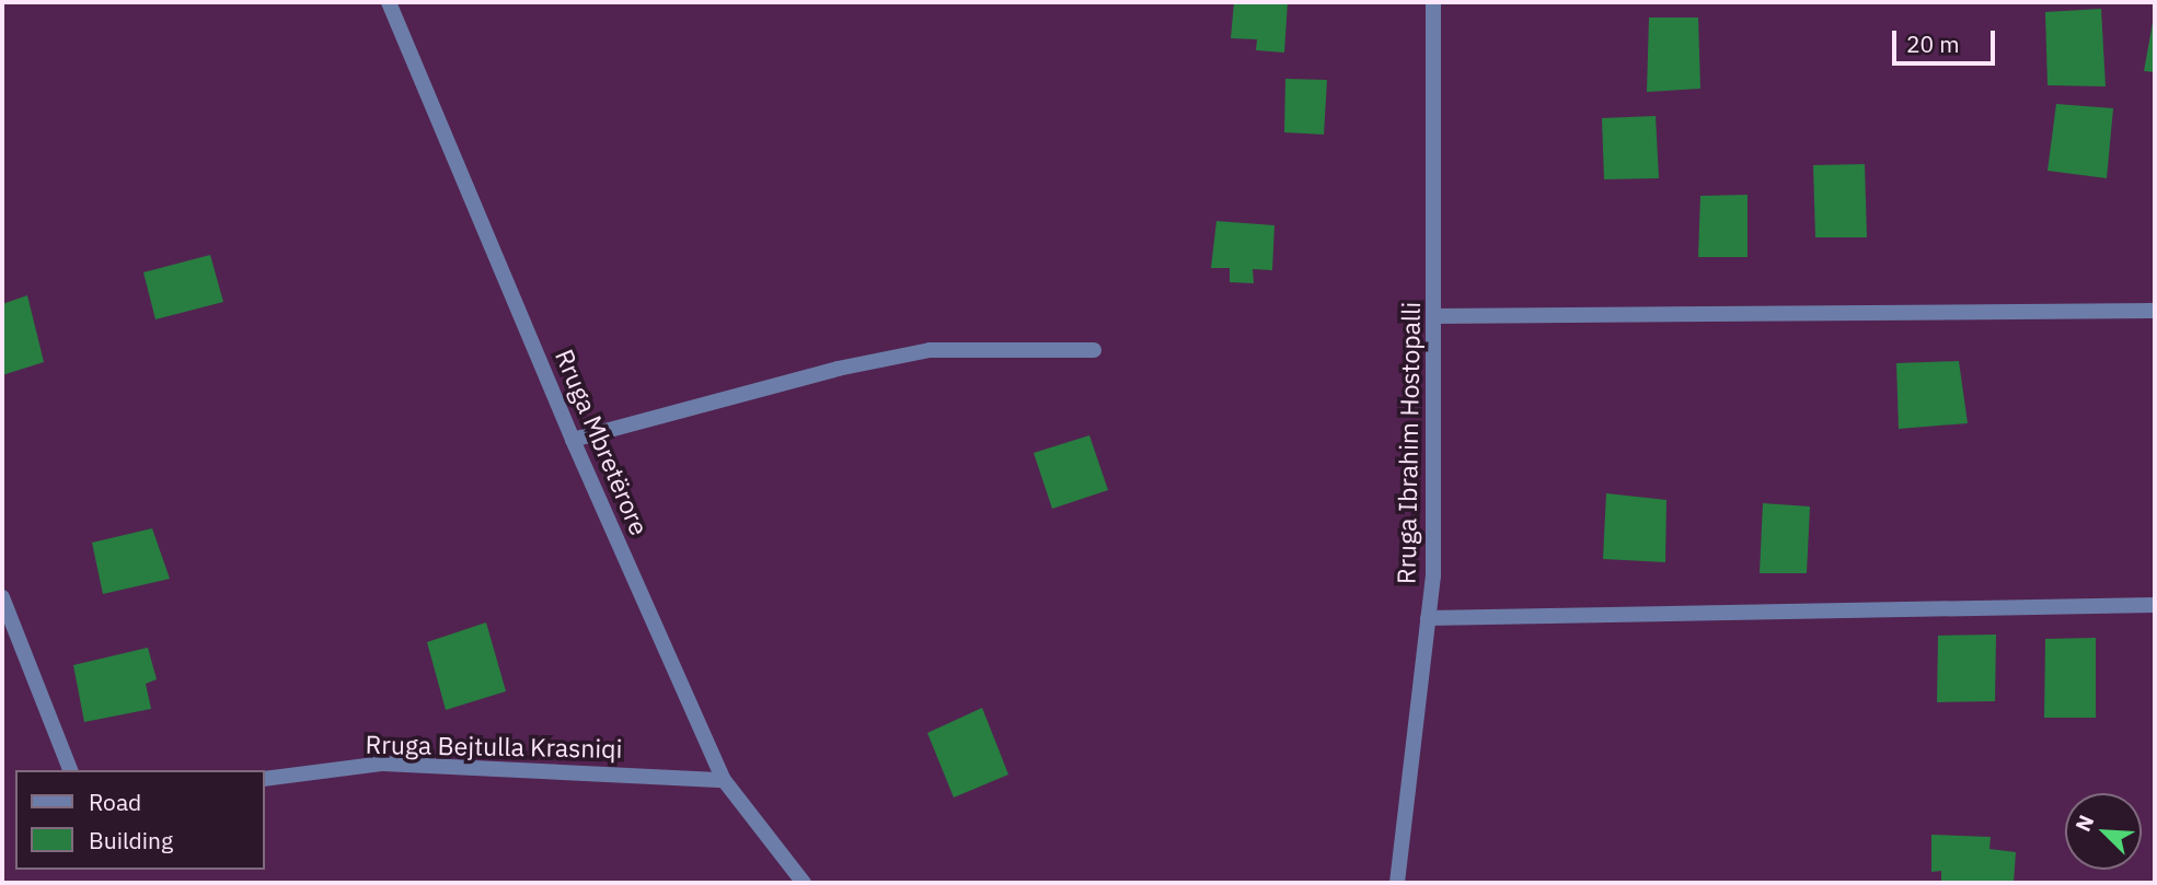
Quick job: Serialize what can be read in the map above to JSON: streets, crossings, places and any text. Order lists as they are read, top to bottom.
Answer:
{
  "streets": {
    "street": ["Rruga Mbretërore", "Rruga Ibrahim Hostopalli", "Rruga Bejtulla Krasniqi"]
  },
  "crossings": [
    ["Rruga Mbretërore", "Rruga Bejtulla Krasniqi"]
  ],
  "legend": ["Road", "Building"],
  "scale_bar": "20 m",
  "north": "top left"
}
